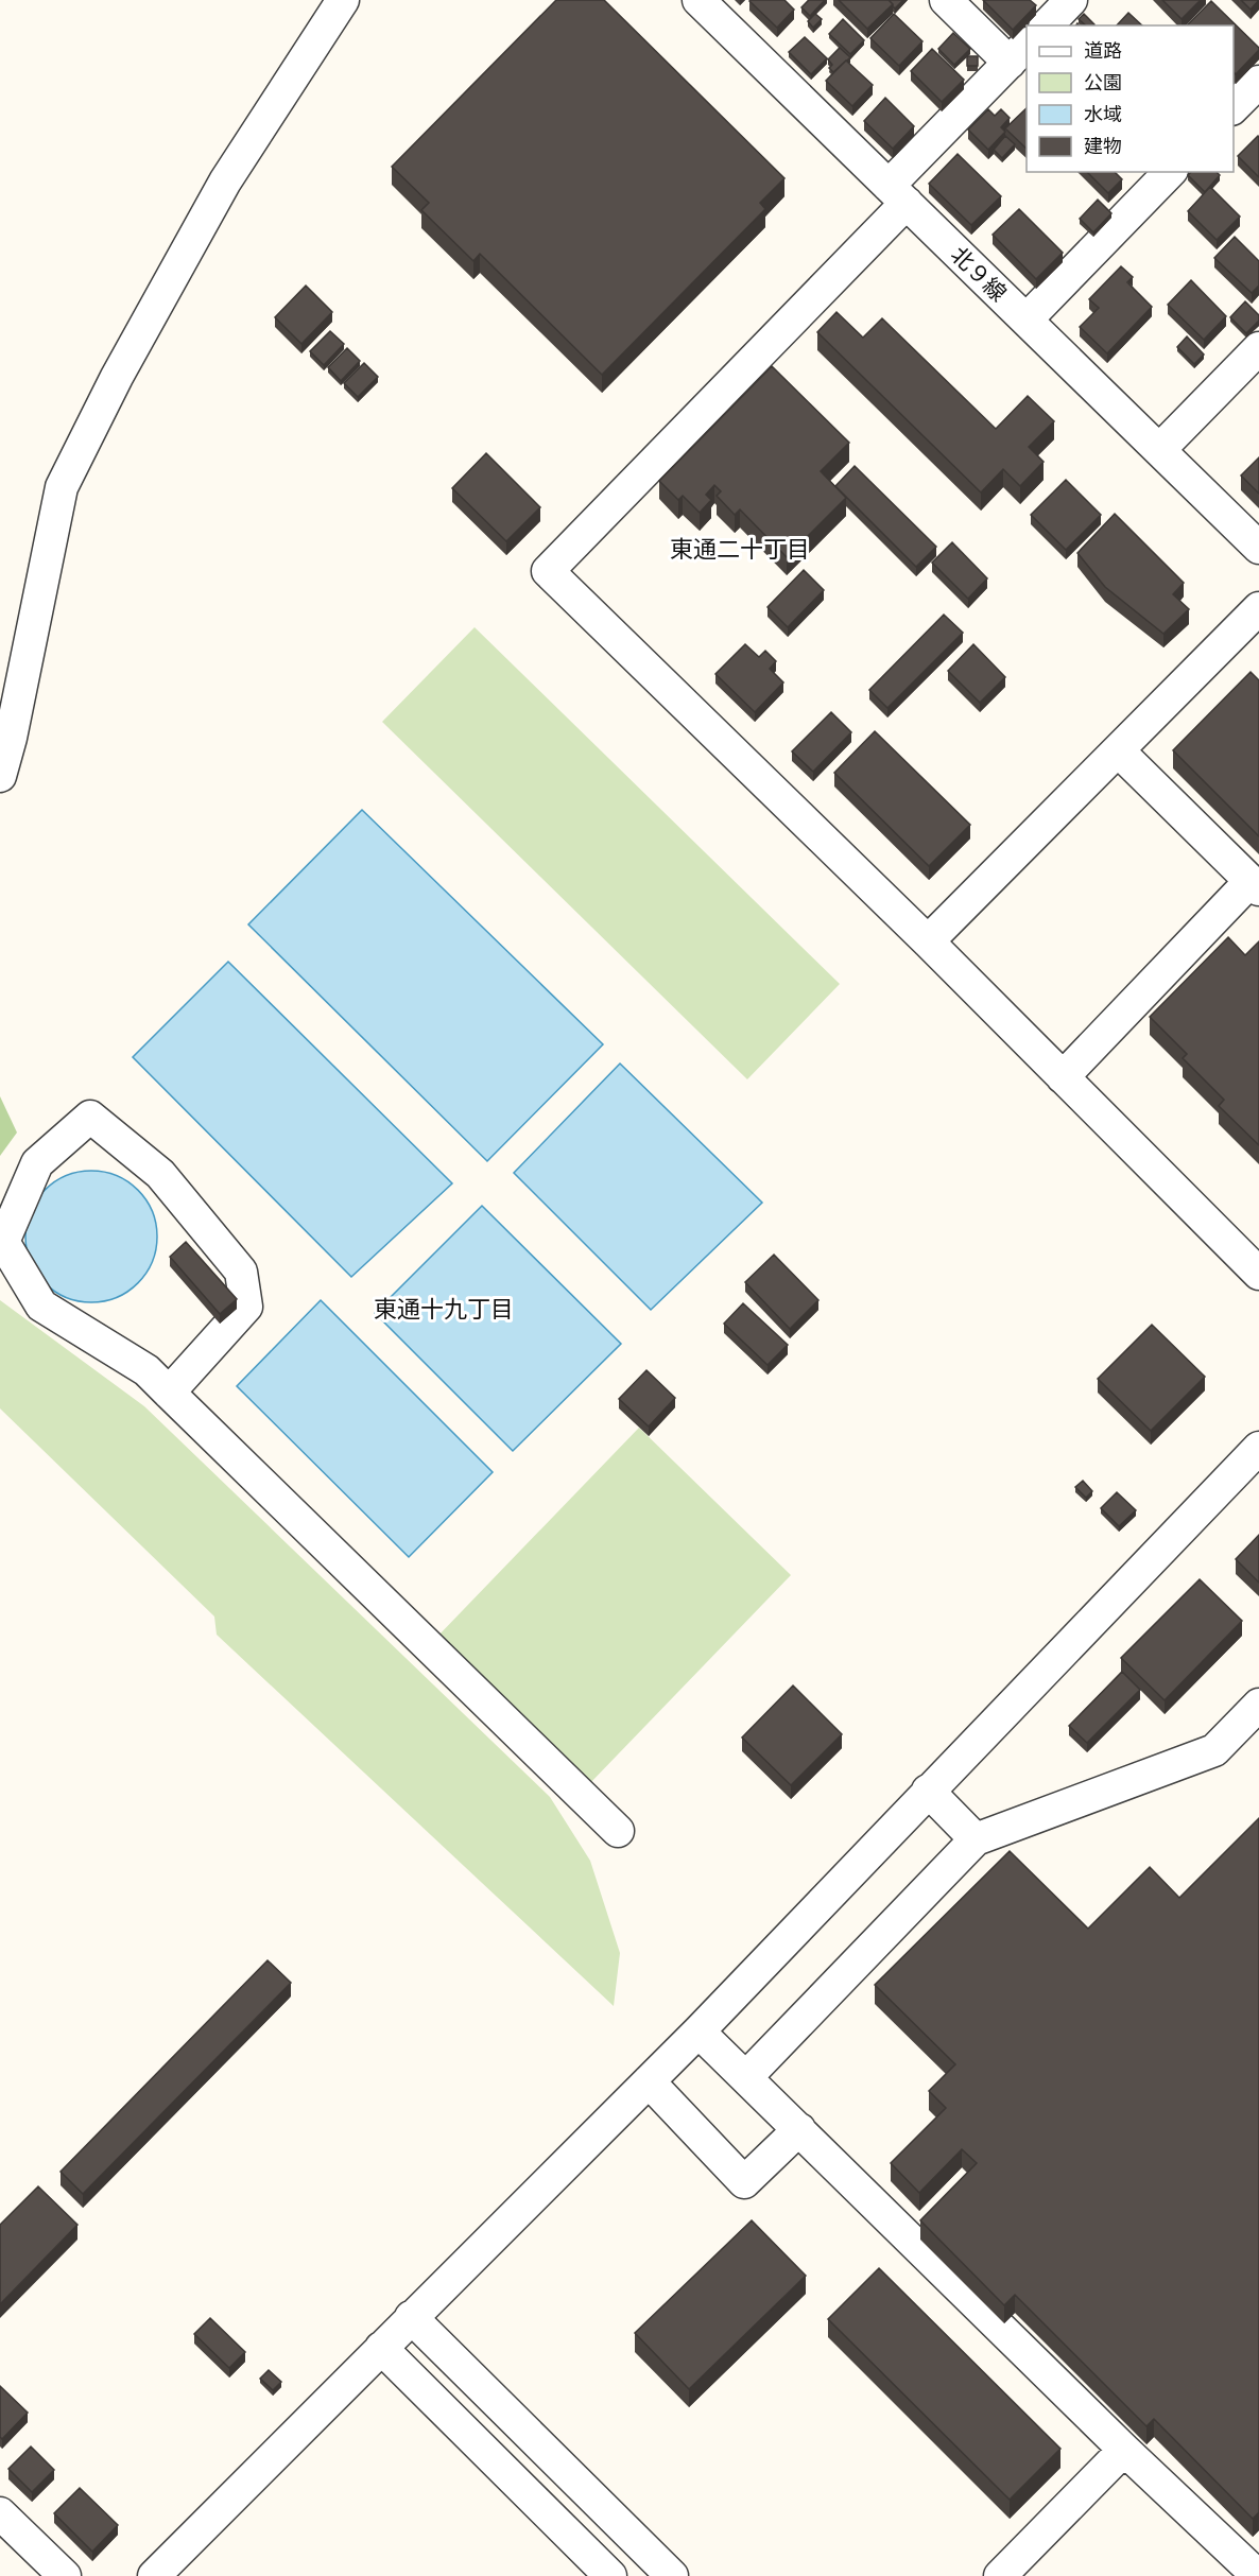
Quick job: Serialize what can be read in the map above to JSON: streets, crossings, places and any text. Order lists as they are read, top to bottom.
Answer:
{
  "streets": {
    "street": ["北９線"]
  },
  "districts": ["東通二十丁目", "東通十九丁目"],
  "legend": [
    "道路",
    "公園",
    "水域",
    "建物"
  ]
}
